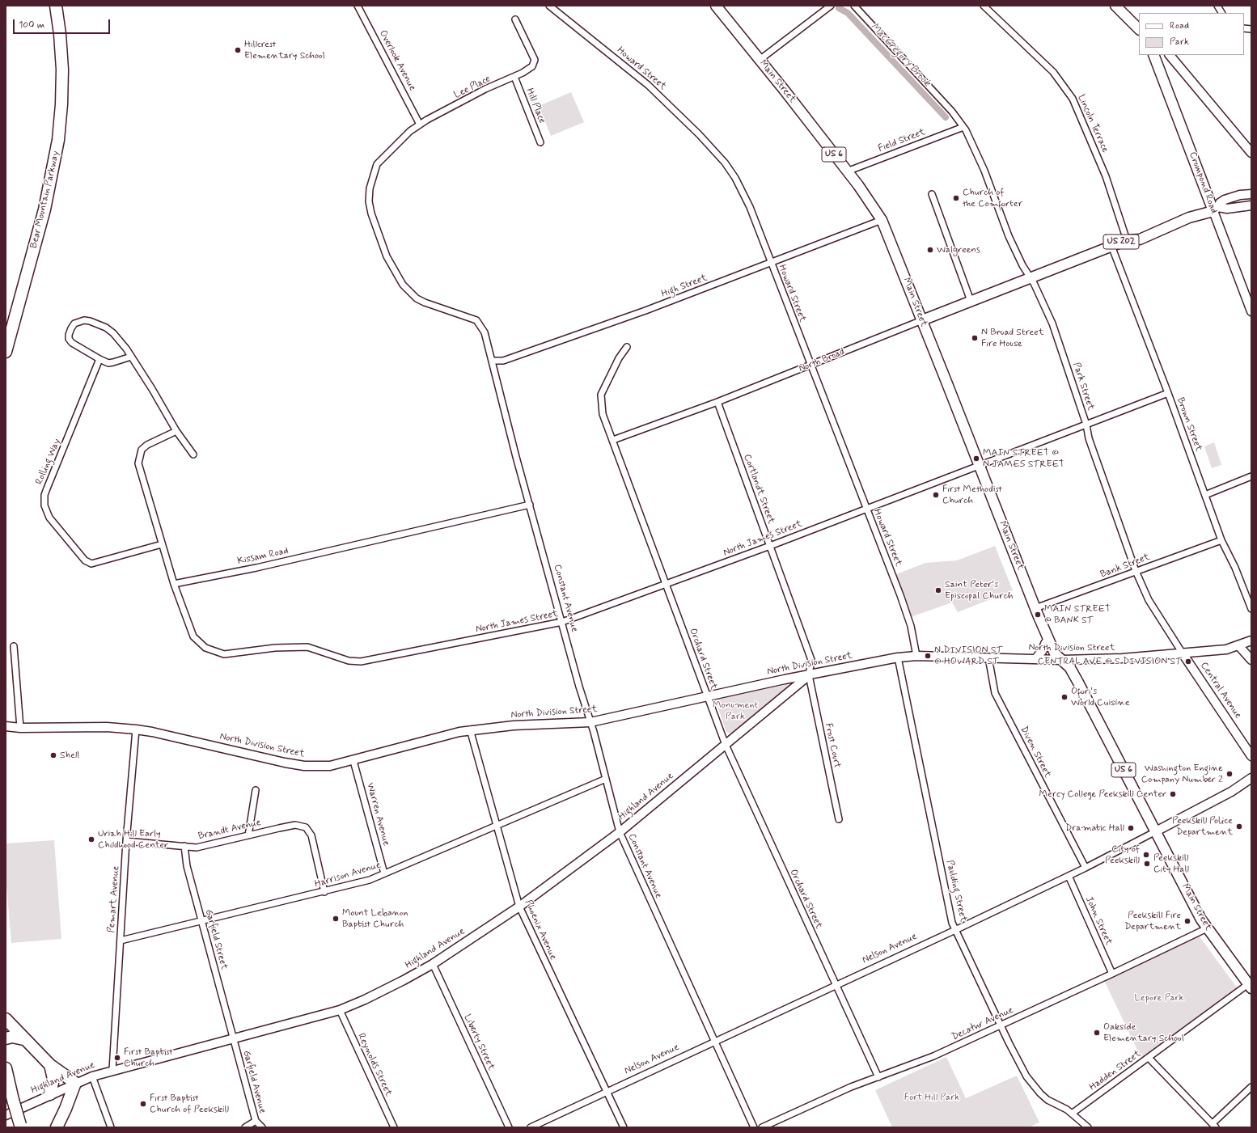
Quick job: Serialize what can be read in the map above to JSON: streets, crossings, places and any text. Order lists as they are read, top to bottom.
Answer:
{
  "streets": {
    "highway": ["Bear Mountain Parkway"],
    "main road": [
      "Main Street",
      "US 6",
      "Crompond Road",
      "US 202",
      "North Broad"
    ],
    "street": [
      "Overlook Avenue",
      "Howard Street",
      "Lee Place",
      "Hill Place",
      "Lincoln Terrace",
      "Field Street",
      "High Street",
      "Park Street",
      "Brown Street",
      "Rolling Way",
      "Cortlandt Street",
      "North James Street",
      "Kissam Road",
      "Bank Street",
      "Constant Avenue",
      "North Division Street",
      "Orchard Street",
      "Central Avenue",
      "Frost Court",
      "Diven Street",
      "Highland Avenue",
      "Warren Avenue",
      "Brandt Avenue",
      "Harrison Avenue",
      "Paulding Street",
      "Pemart Avenue",
      "John Street",
      "Phoenix Avenue",
      "Garfield Street",
      "Nelson Avenue",
      "Decatur Avenue",
      "Liberty Street",
      "Reynolds Street",
      "Hadden Street",
      "Garfield Avenue"
    ]
  },
  "crossings": [
    ["Overlook Avenue", "Lee Place"],
    ["Overlook Avenue", "Constant Avenue"],
    ["Howard Street", "High Street"],
    ["Howard Street", "North Broad"],
    ["Howard Street", "North James Street"],
    ["Howard Street", "North Division Street"],
    ["Main Street", "Field Street"],
    ["Main Street", "High Street"],
    ["Main Street", "North Broad"],
    ["Main Street", "North James Street"],
    ["Main Street", "Bank Street"],
    ["Main Street", "North Division Street"],
    ["Main Street", "Nelson Avenue"],
    ["Main Street", "Decatur Avenue"],
    ["Main Street", "Hadden Street"],
    ["Lee Place", "Hill Place"],
    ["Lee Place", "Constant Avenue"],
    ["Lincoln Terrace", "US 202"],
    ["Field Street", "Park Street"],
    ["Crompond Road", "US 202"],
    ["US 202", "North Broad"],
    ["US 202", "Park Street"],
    ["US 202", "Brown Street"],
    ["High Street", "Constant Avenue"],
    ["North Broad", "Park Street"],
    ["North Broad", "Cortlandt Street"],
    ["North Broad", "Orchard Street"],
    ["Park Street", "North James Street"],
    ["Park Street", "Bank Street"],
    ["Park Street", "North Division Street"],
    ["Park Street", "Central Avenue"],
    ["Brown Street", "North James Street"],
    ["Brown Street", "Bank Street"],
    ["Cortlandt Street", "North James Street"],
    ["Cortlandt Street", "North Division Street"],
    ["Cortlandt Street", "Frost Court"],
    ["Cortlandt Street", "Highland Avenue"],
    ["North James Street", "Kissam Road"],
    ["North James Street", "Constant Avenue"],
    ["North James Street", "Orchard Street"],
    ["Kissam Road", "Constant Avenue"],
    ["Constant Avenue", "North Division Street"],
    ["Constant Avenue", "Highland Avenue"],
    ["Constant Avenue", "Harrison Avenue"],
    ["Constant Avenue", "Nelson Avenue"],
    ["North Division Street", "Orchard Street"],
    ["North Division Street", "Central Avenue"],
    ["North Division Street", "Frost Court"],
    ["North Division Street", "Diven Street"],
    ["North Division Street", "Highland Avenue"],
    ["North Division Street", "Warren Avenue"],
    ["North Division Street", "Paulding Street"],
    ["North Division Street", "Pemart Avenue"],
    ["North Division Street", "Phoenix Avenue"],
    ["Orchard Street", "Highland Avenue"],
    ["Orchard Street", "Nelson Avenue"],
    ["Orchard Street", "Decatur Avenue"],
    ["Frost Court", "Highland Avenue"],
    ["Diven Street", "Nelson Avenue"],
    ["Highland Avenue", "Pemart Avenue"],
    ["Highland Avenue", "Phoenix Avenue"],
    ["Highland Avenue", "Garfield Street"],
    ["Highland Avenue", "Liberty Street"],
    ["Highland Avenue", "Reynolds Street"],
    ["Highland Avenue", "Garfield Avenue"],
    ["Warren Avenue", "Harrison Avenue"],
    ["Brandt Avenue", "Harrison Avenue"],
    ["Brandt Avenue", "Pemart Avenue"],
    ["Brandt Avenue", "Garfield Street"],
    ["Harrison Avenue", "Pemart Avenue"],
    ["Harrison Avenue", "Phoenix Avenue"],
    ["Harrison Avenue", "Garfield Street"],
    ["Paulding Street", "Nelson Avenue"],
    ["Paulding Street", "Decatur Avenue"],
    ["Paulding Street", "Hadden Street"],
    ["John Street", "Nelson Avenue"],
    ["John Street", "Decatur Avenue"],
    ["Phoenix Avenue", "Nelson Avenue"],
    ["Garfield Street", "Garfield Avenue"]
  ],
  "water": ["MacGregory Brook"],
  "parks": ["Monument Park", "Lepore Park", "Fort Hill Park"],
  "places": [
    "Hillcrest Elementary School",
    "Church of the Comforter",
    "Walgreens",
    "N Broad Street Fire House",
    "MAIN STREET @ N JAMES STREET",
    "First Methodist Church",
    "Saint Peter's Episcopal Church",
    "MAIN STREET @ BANK ST",
    "N DIVISION ST @ HOWARD ST",
    "CENTRAL AVE @ S DIVISION ST",
    "Ofori's World Cuisine",
    "Shell",
    "Washington Engine Company Number 2",
    "Mercy College Peekskill Center",
    "Peekskill Police Department",
    "Dramatic Hall",
    "Uriah Hill Early Childhood Center",
    "City of Peekskill",
    "Peekskill City Hall",
    "Mount Lebanon Baptist Church",
    "Peekskill Fire Department",
    "Oakside Elementary School",
    "First Baptist Church",
    "First Baptist Church of Peekskill"
  ],
  "legend": ["Road", "Park"],
  "scale_bar": "100 m"
}
